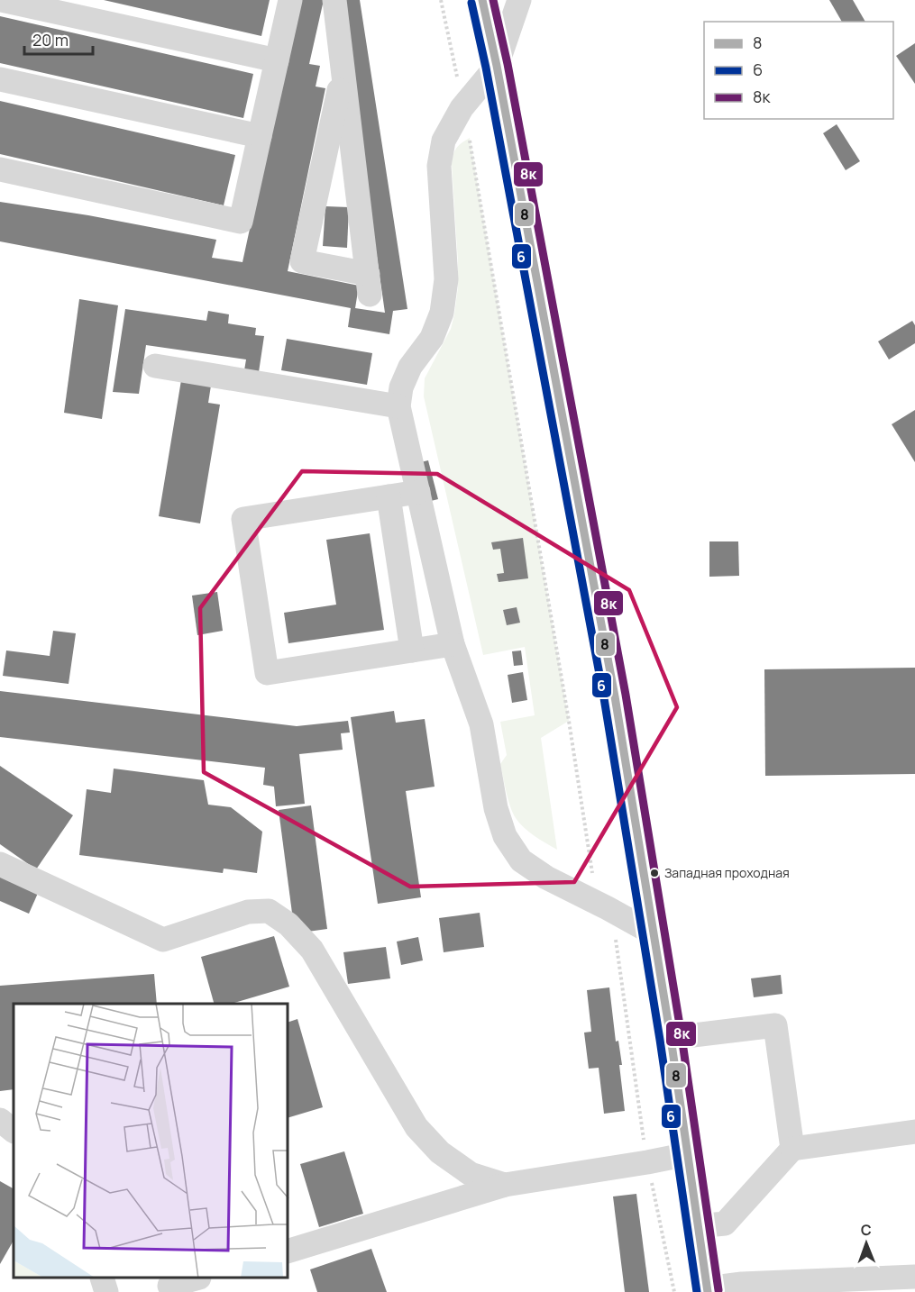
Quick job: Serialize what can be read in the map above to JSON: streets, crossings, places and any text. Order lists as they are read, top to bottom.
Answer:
{
  "places": ["Западная проходная"],
  "lines": ["transit line 8", "transit line 8к", "transit line 6"],
  "legend": ["8", "6", "8к"],
  "scale_bar": "20 m",
  "north": "top"
}
